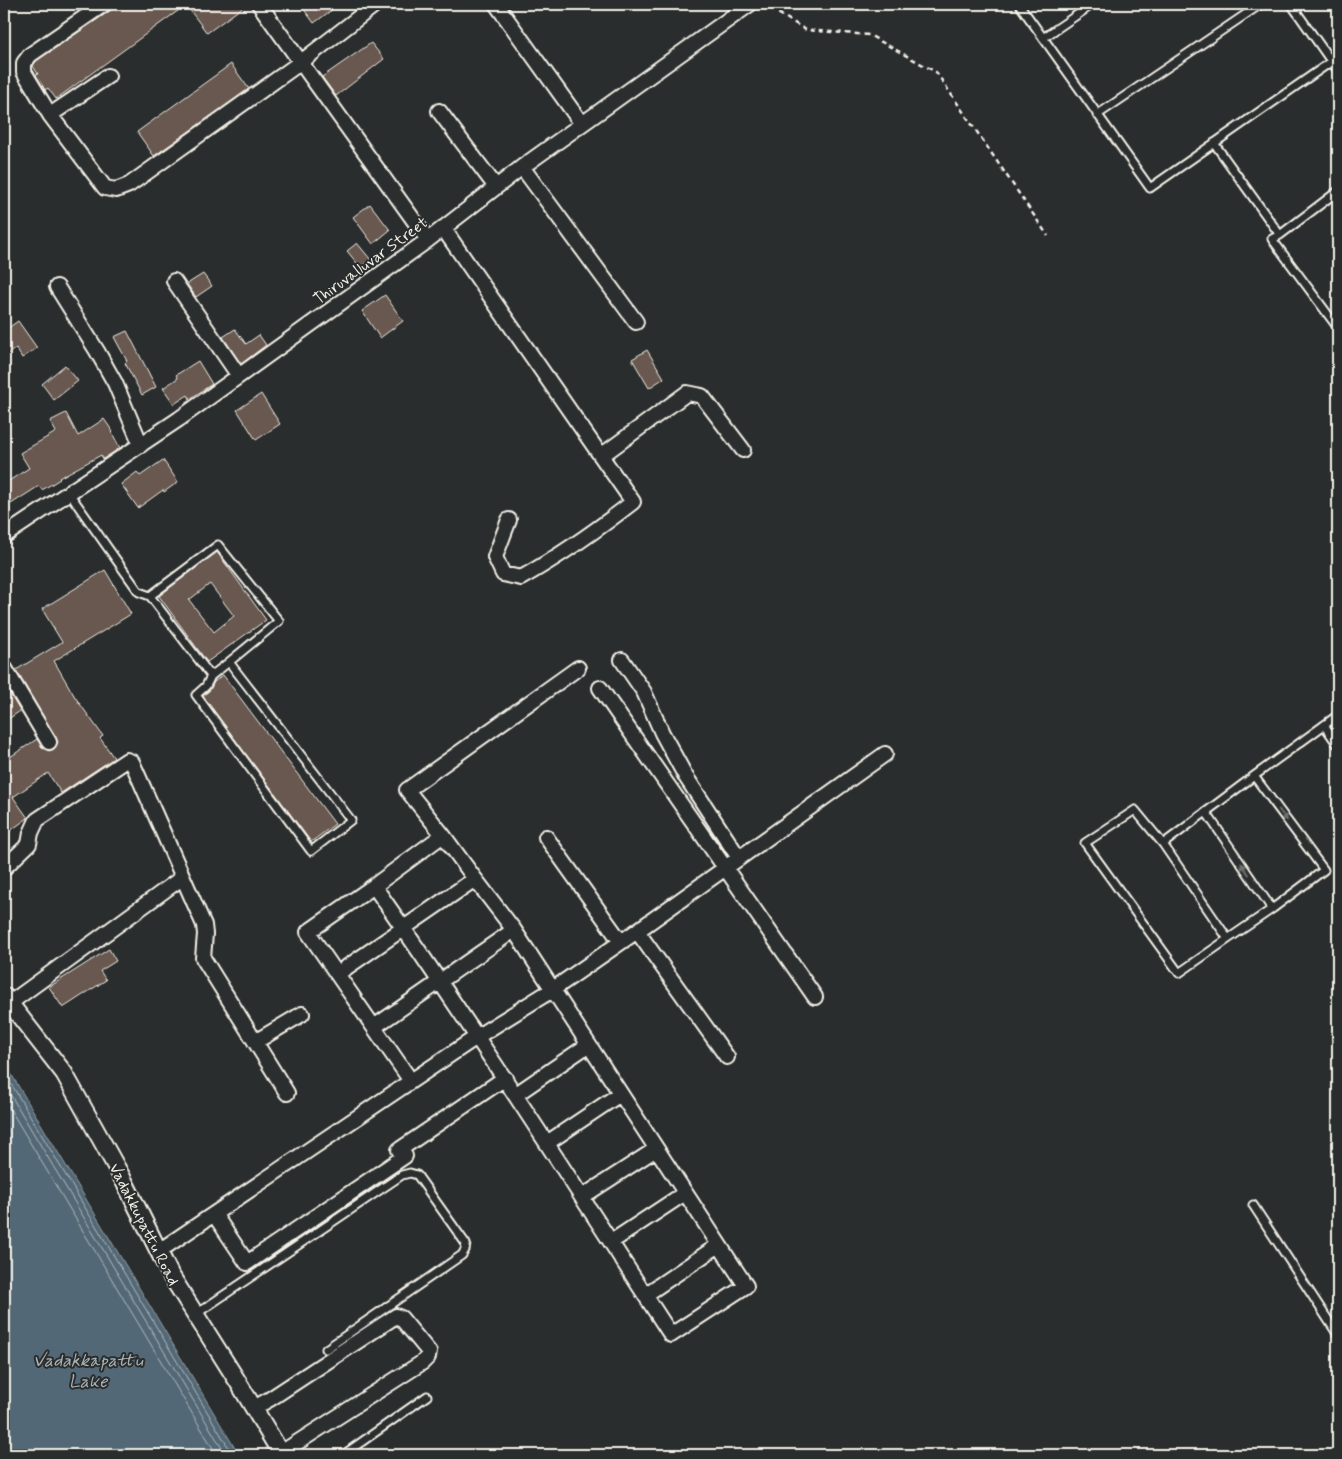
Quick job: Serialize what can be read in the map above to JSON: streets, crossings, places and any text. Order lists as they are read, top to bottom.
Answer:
{
  "streets": {
    "street": ["Thiruvalluvar Street", "Vadakkupattu Road"]
  },
  "water": ["Vadakkapattu Lake"]
}
